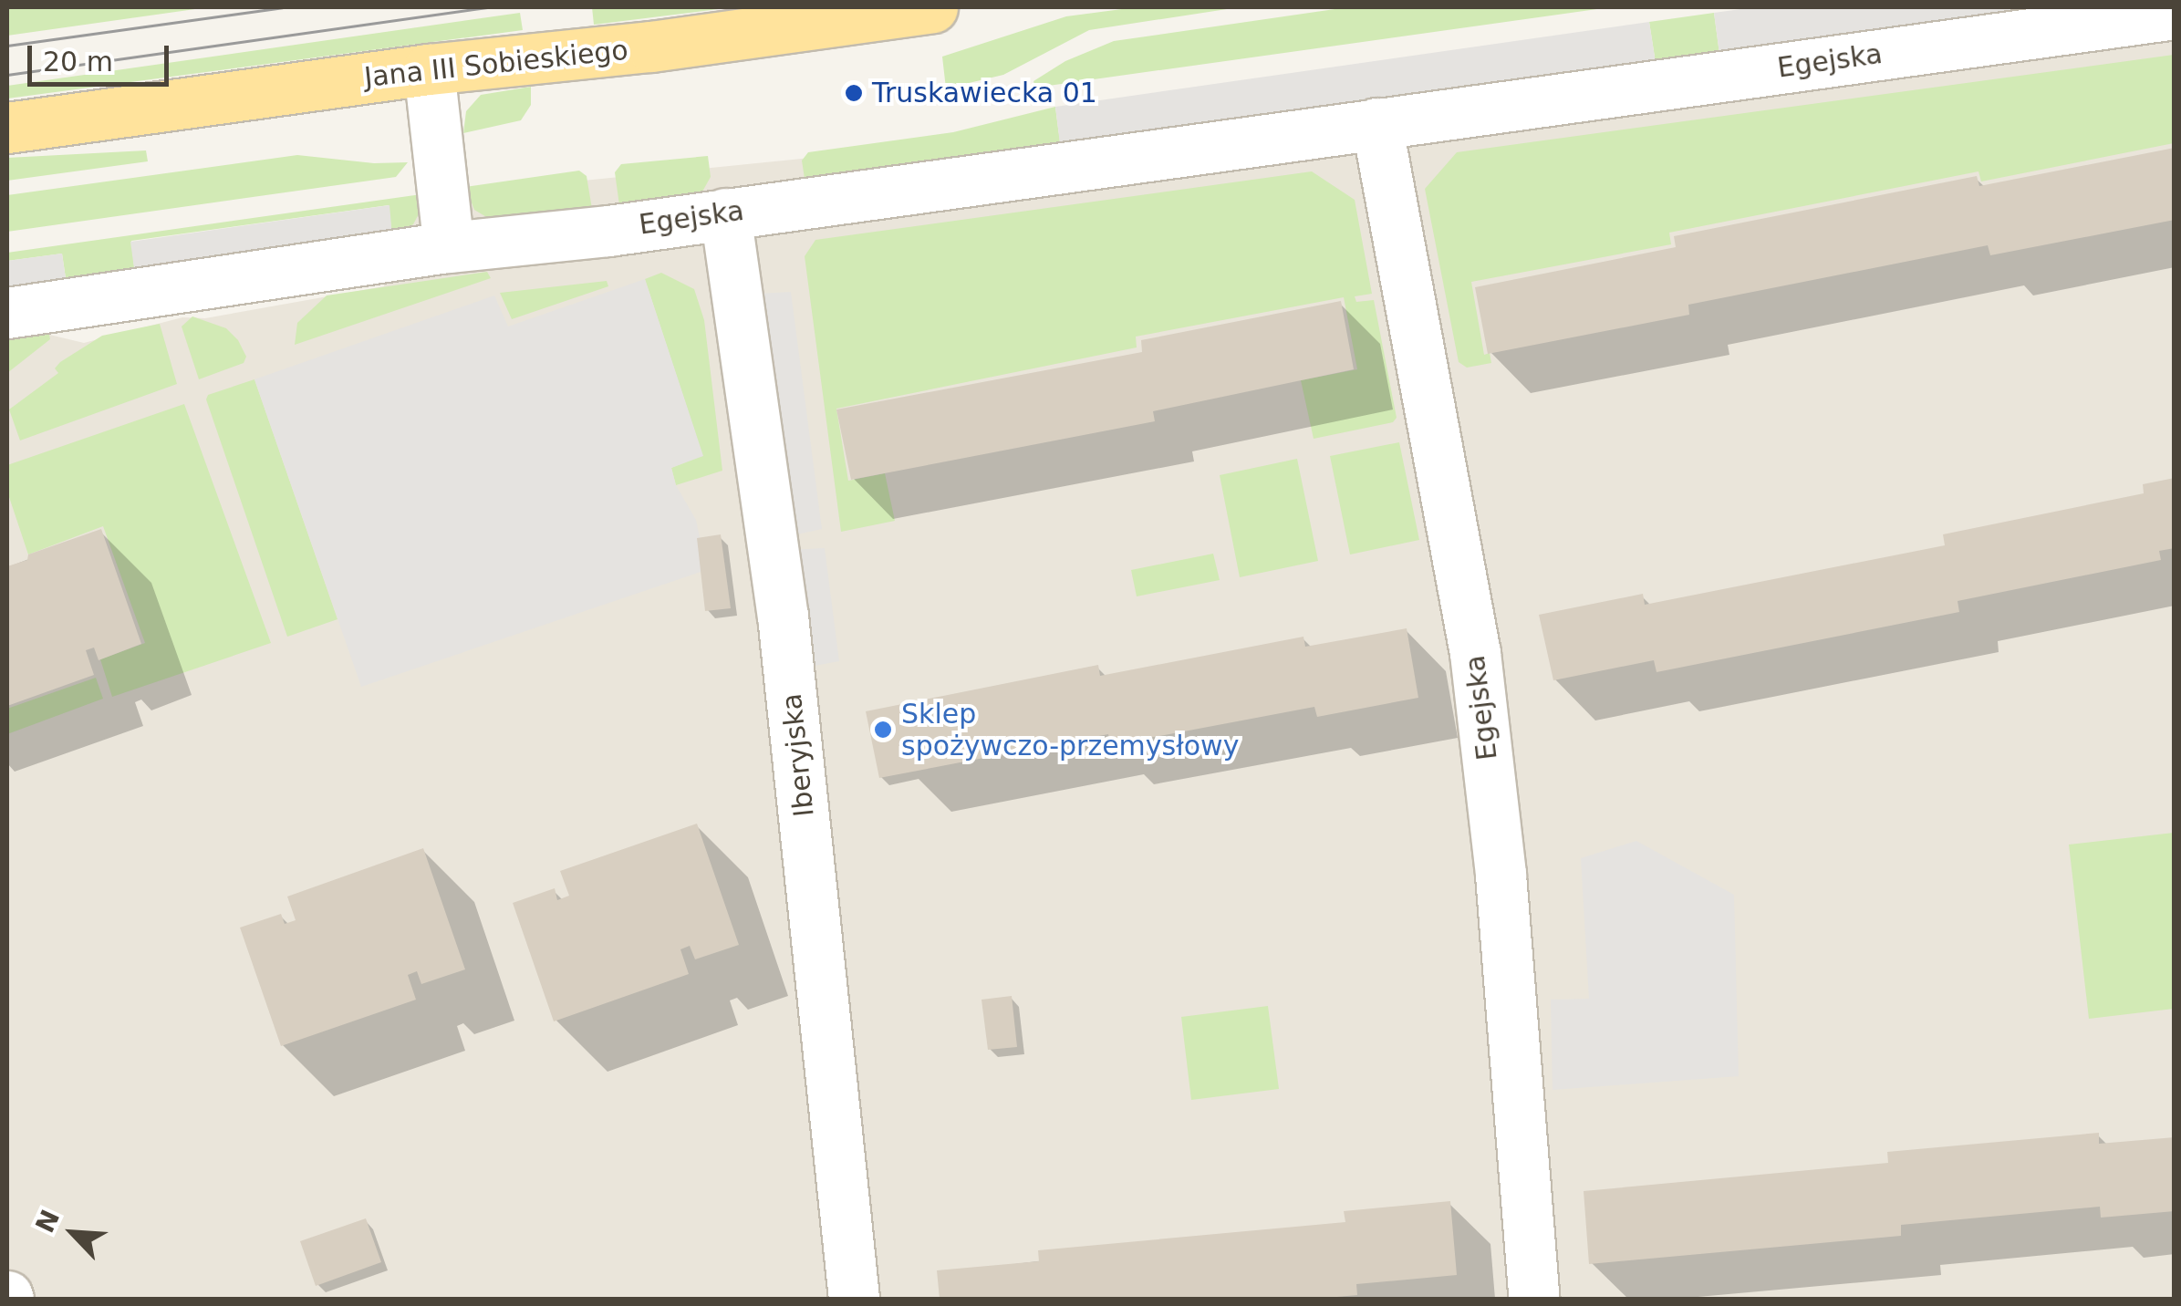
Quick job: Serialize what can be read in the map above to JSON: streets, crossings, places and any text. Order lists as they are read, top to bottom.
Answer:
{
  "streets": {
    "main road": ["Jana III Sobieskiego"],
    "street": ["Egejska", "Iberyjska"]
  },
  "crossings": [
    ["Egejska", "Iberyjska"]
  ],
  "places": ["Truskawiecka 01", "Sklep spożywczo-przemysłowy"],
  "scale_bar": "20 m",
  "north": "top left"
}
